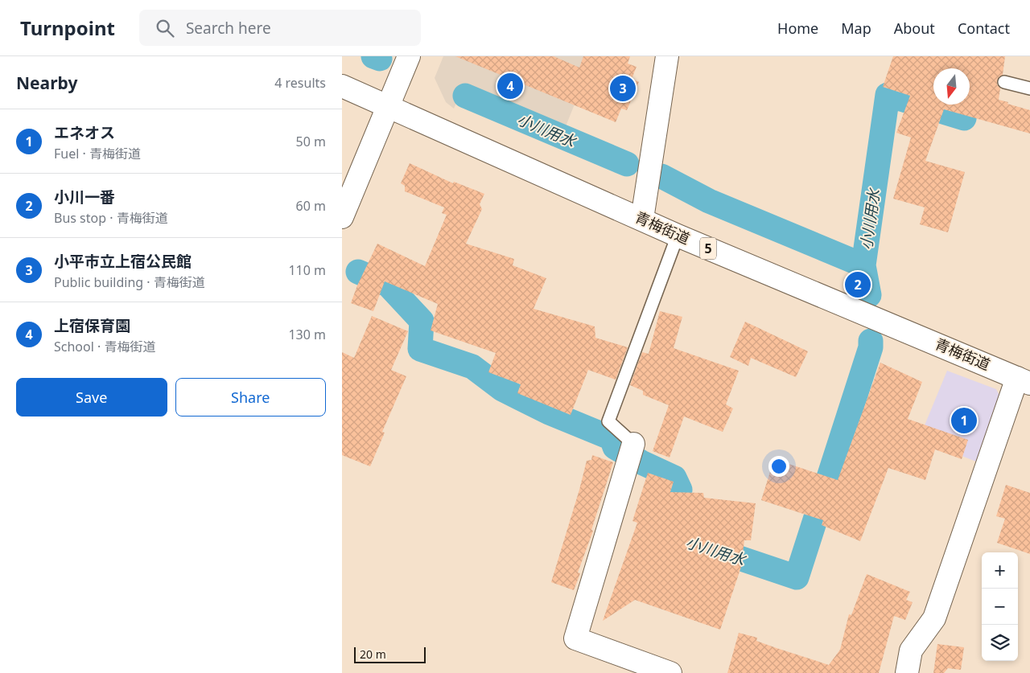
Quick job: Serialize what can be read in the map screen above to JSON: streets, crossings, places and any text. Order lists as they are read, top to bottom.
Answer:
{
  "streets": {
    "street": ["青梅街道", "5"]
  },
  "water": ["小川用水"],
  "scale_bar": "20 m",
  "north": "bottom",
  "page": {
    "header": "Turnpoint",
    "search": "Search here",
    "nav": [
      "Home",
      "Map",
      "About",
      "Contact"
    ],
    "heading": ["Nearby", "4 results"],
    "pins": [
      "4",
      "3",
      "2",
      "1"
    ],
    "list": [
      {
        "mark": "1",
        "name": "エネオス",
        "note": "Fuel · 青梅街道",
        "value": "50 m"
      },
      {
        "mark": "2",
        "name": "小川一番",
        "note": "Bus stop · 青梅街道",
        "value": "60 m"
      },
      {
        "mark": "3",
        "name": "小平市立上宿公民館",
        "note": "Public building · 青梅街道",
        "value": "110 m"
      },
      {
        "mark": "4",
        "name": "上宿保育園",
        "note": "School · 青梅街道",
        "value": "130 m"
      }
    ],
    "buttons": ["Save", "Share"],
    "map_buttons": ["+", "−"],
    "scale": "20 m"
  }
}
